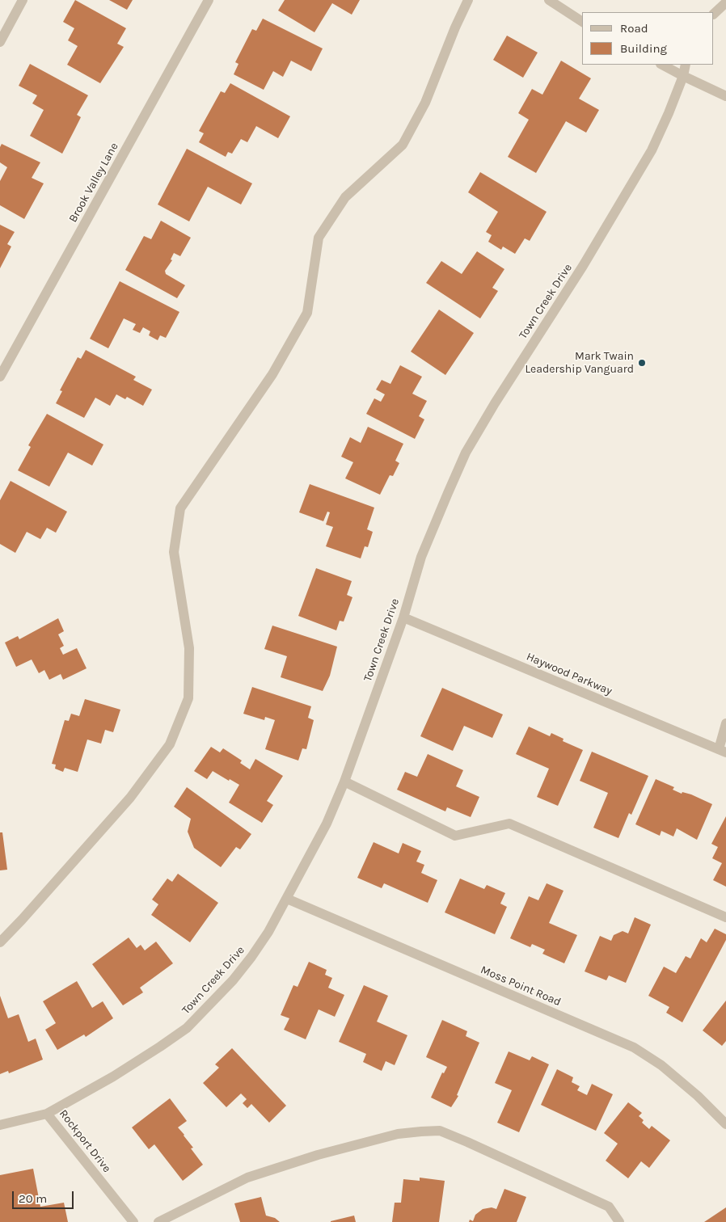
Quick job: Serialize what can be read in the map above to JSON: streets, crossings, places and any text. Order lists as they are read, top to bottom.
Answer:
{
  "streets": {
    "street": [
      "Brook Valley Lane",
      "Town Creek Drive",
      "Haywood Parkway",
      "Moss Point Road",
      "Rockport Drive"
    ]
  },
  "crossings": [
    ["Town Creek Drive", "Haywood Parkway"],
    ["Town Creek Drive", "Moss Point Road"],
    ["Town Creek Drive", "Rockport Drive"]
  ],
  "places": ["Mark Twain Leadership Vanguard"],
  "legend": ["Road", "Building"],
  "scale_bar": "20 m"
}
